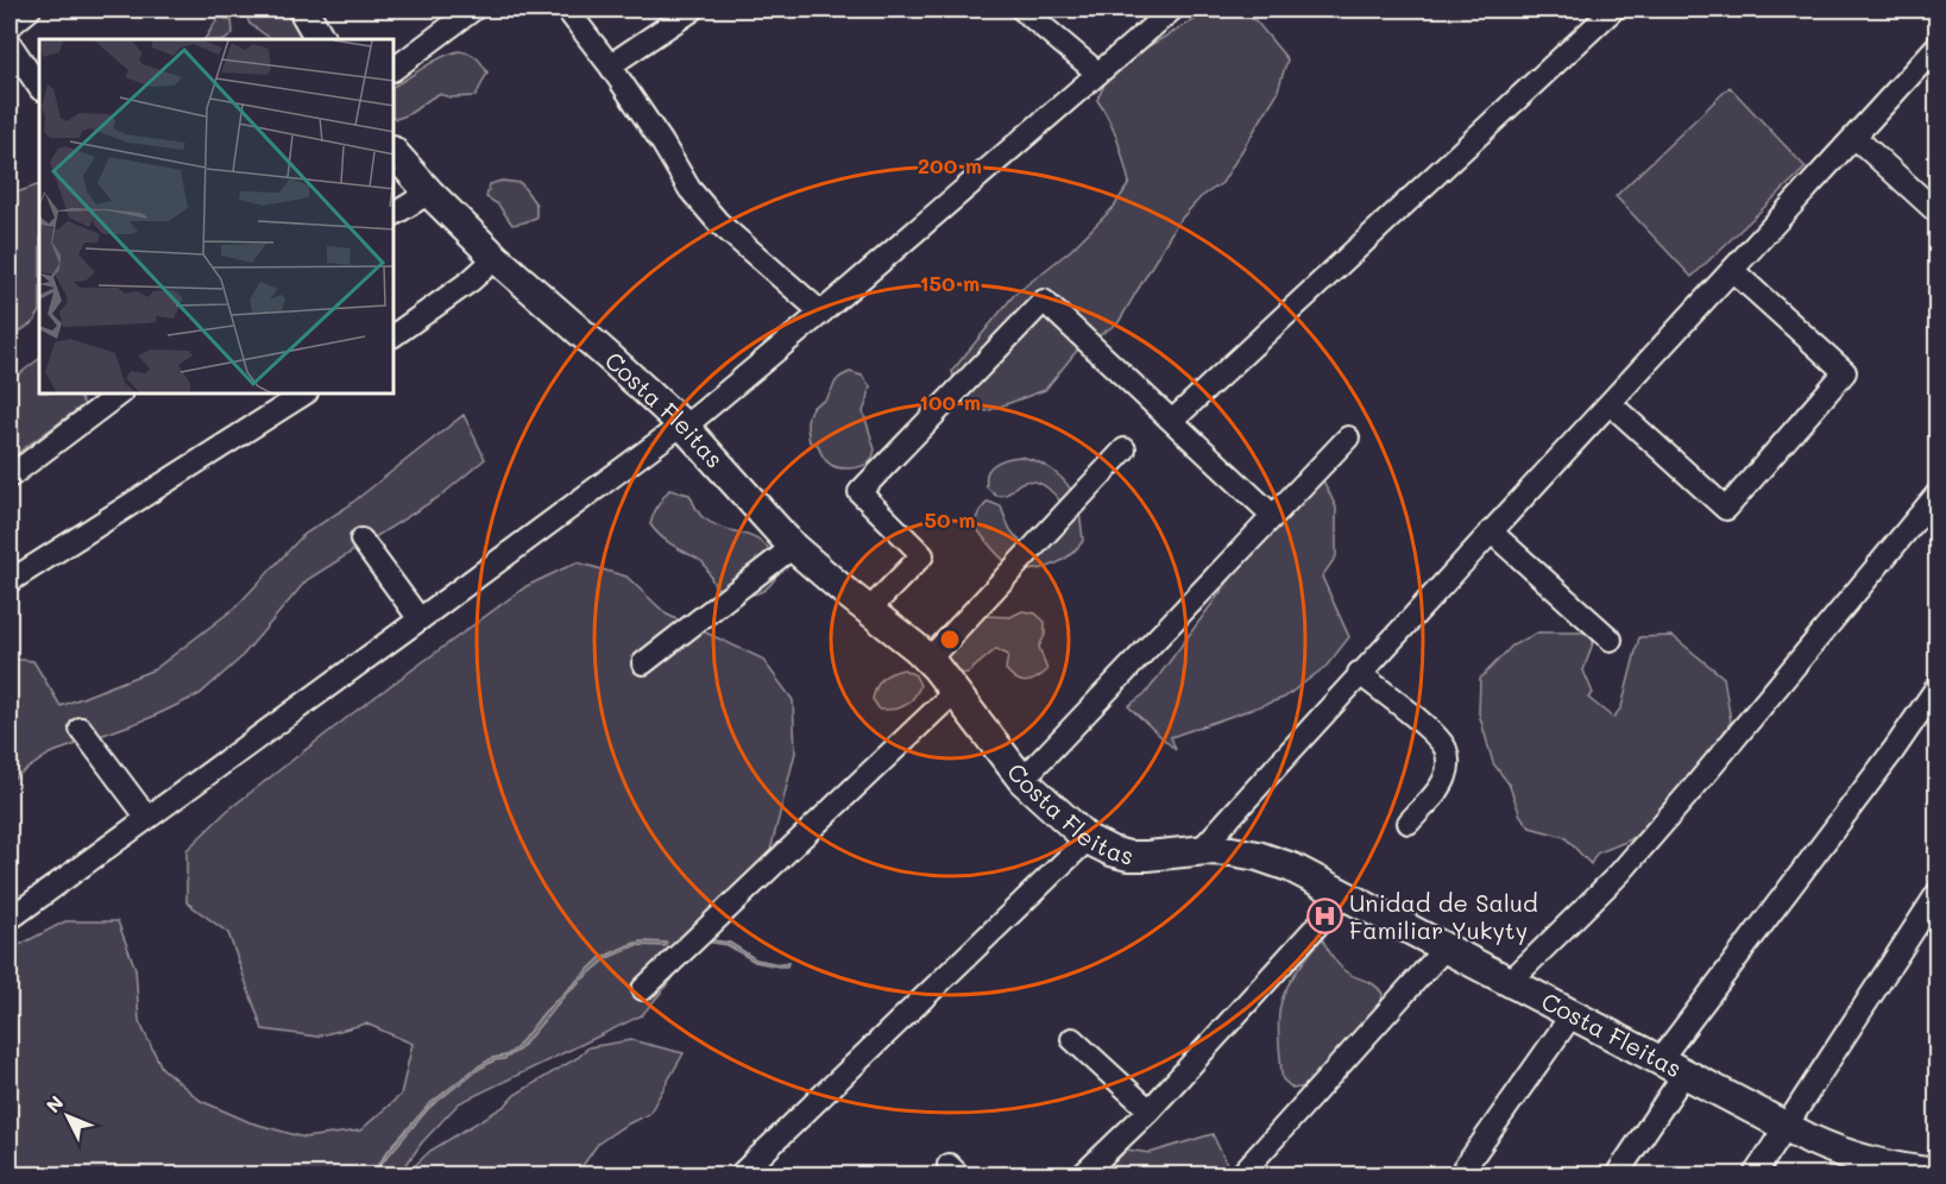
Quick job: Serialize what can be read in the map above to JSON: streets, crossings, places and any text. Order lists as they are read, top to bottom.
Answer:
{
  "streets": {
    "main road": ["Costa Fleitas"]
  },
  "places": {
    "hospital": ["Unidad de Salud Familiar Yukyty"]
  },
  "north": "top left",
  "rings": [
    "200 m",
    "150 m",
    "100 m",
    "50 m"
  ]
}
